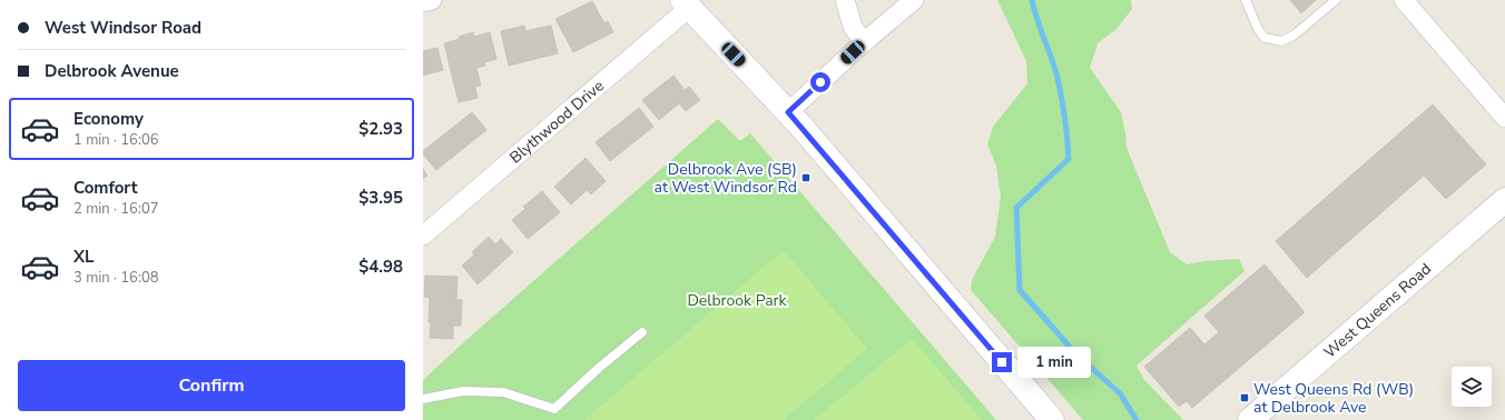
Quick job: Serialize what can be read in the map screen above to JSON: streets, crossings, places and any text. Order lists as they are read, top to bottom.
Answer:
{
  "streets": {
    "street": ["Blythwood Drive", "West Queens Road"]
  },
  "parks": ["Delbrook Park"],
  "places": {
    "transit": ["Delbrook Ave (SB) at West Windsor Rd", "West Queens Rd (WB) at Delbrook Ave"]
  },
  "page": {
    "banner": ["West Windsor Road", "Delbrook Avenue"],
    "list": [
      {
        "name": "Economy",
        "note": "1 min · 16:06",
        "value": "$2.93"
      },
      {
        "name": "Comfort",
        "note": "2 min · 16:07",
        "value": "$3.95"
      },
      {
        "name": "XL",
        "note": "3 min · 16:08",
        "value": "$4.98"
      }
    ],
    "bubble": "1 min",
    "buttons": "Confirm"
  }
}
